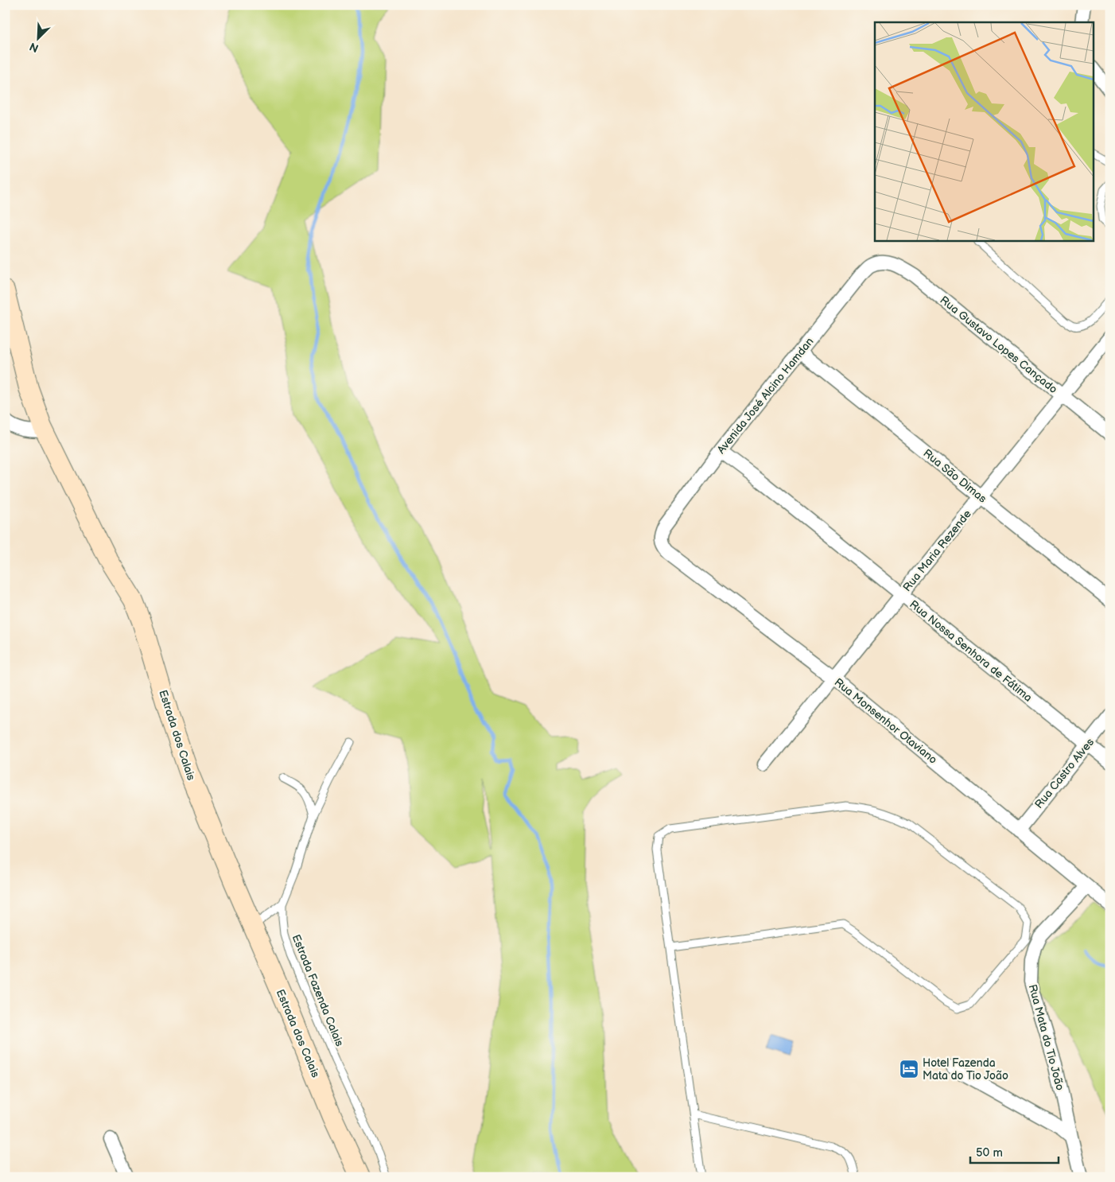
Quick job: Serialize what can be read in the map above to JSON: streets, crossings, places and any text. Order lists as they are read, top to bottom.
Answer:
{
  "streets": {
    "street": [
      "Rua Gustavo Lopes Cançado",
      "Avenida José Alcino Hamdan",
      "Rua São Dimas",
      "Rua Maria Rezende",
      "Rua Nossa Senhora de Fátima",
      "Rua Monsenhor Otaviano",
      "Estrada dos Calais",
      "Rua Castro Alves",
      "Rua Mata do Tio João"
    ],
    "lane": ["Estrada Fazenda Calais"]
  },
  "crossings": [
    ["Rua Gustavo Lopes Cançado", "Avenida José Alcino Hamdan"],
    ["Rua Gustavo Lopes Cançado", "Rua Maria Rezende"],
    ["Avenida José Alcino Hamdan", "Rua São Dimas"],
    ["Avenida José Alcino Hamdan", "Rua Nossa Senhora de Fátima"],
    ["Avenida José Alcino Hamdan", "Rua Monsenhor Otaviano"],
    ["Rua São Dimas", "Rua Maria Rezende"],
    ["Rua Maria Rezende", "Rua Nossa Senhora de Fátima"],
    ["Rua Maria Rezende", "Rua Monsenhor Otaviano"],
    ["Rua Nossa Senhora de Fátima", "Rua Castro Alves"],
    ["Rua Monsenhor Otaviano", "Rua Castro Alves"],
    ["Rua Monsenhor Otaviano", "Rua Mata do Tio João"]
  ],
  "places": {
    "hotel": ["Hotel Fazenda Mata do Tio João"]
  },
  "scale_bar": "50 m",
  "north": "bottom left"
}
